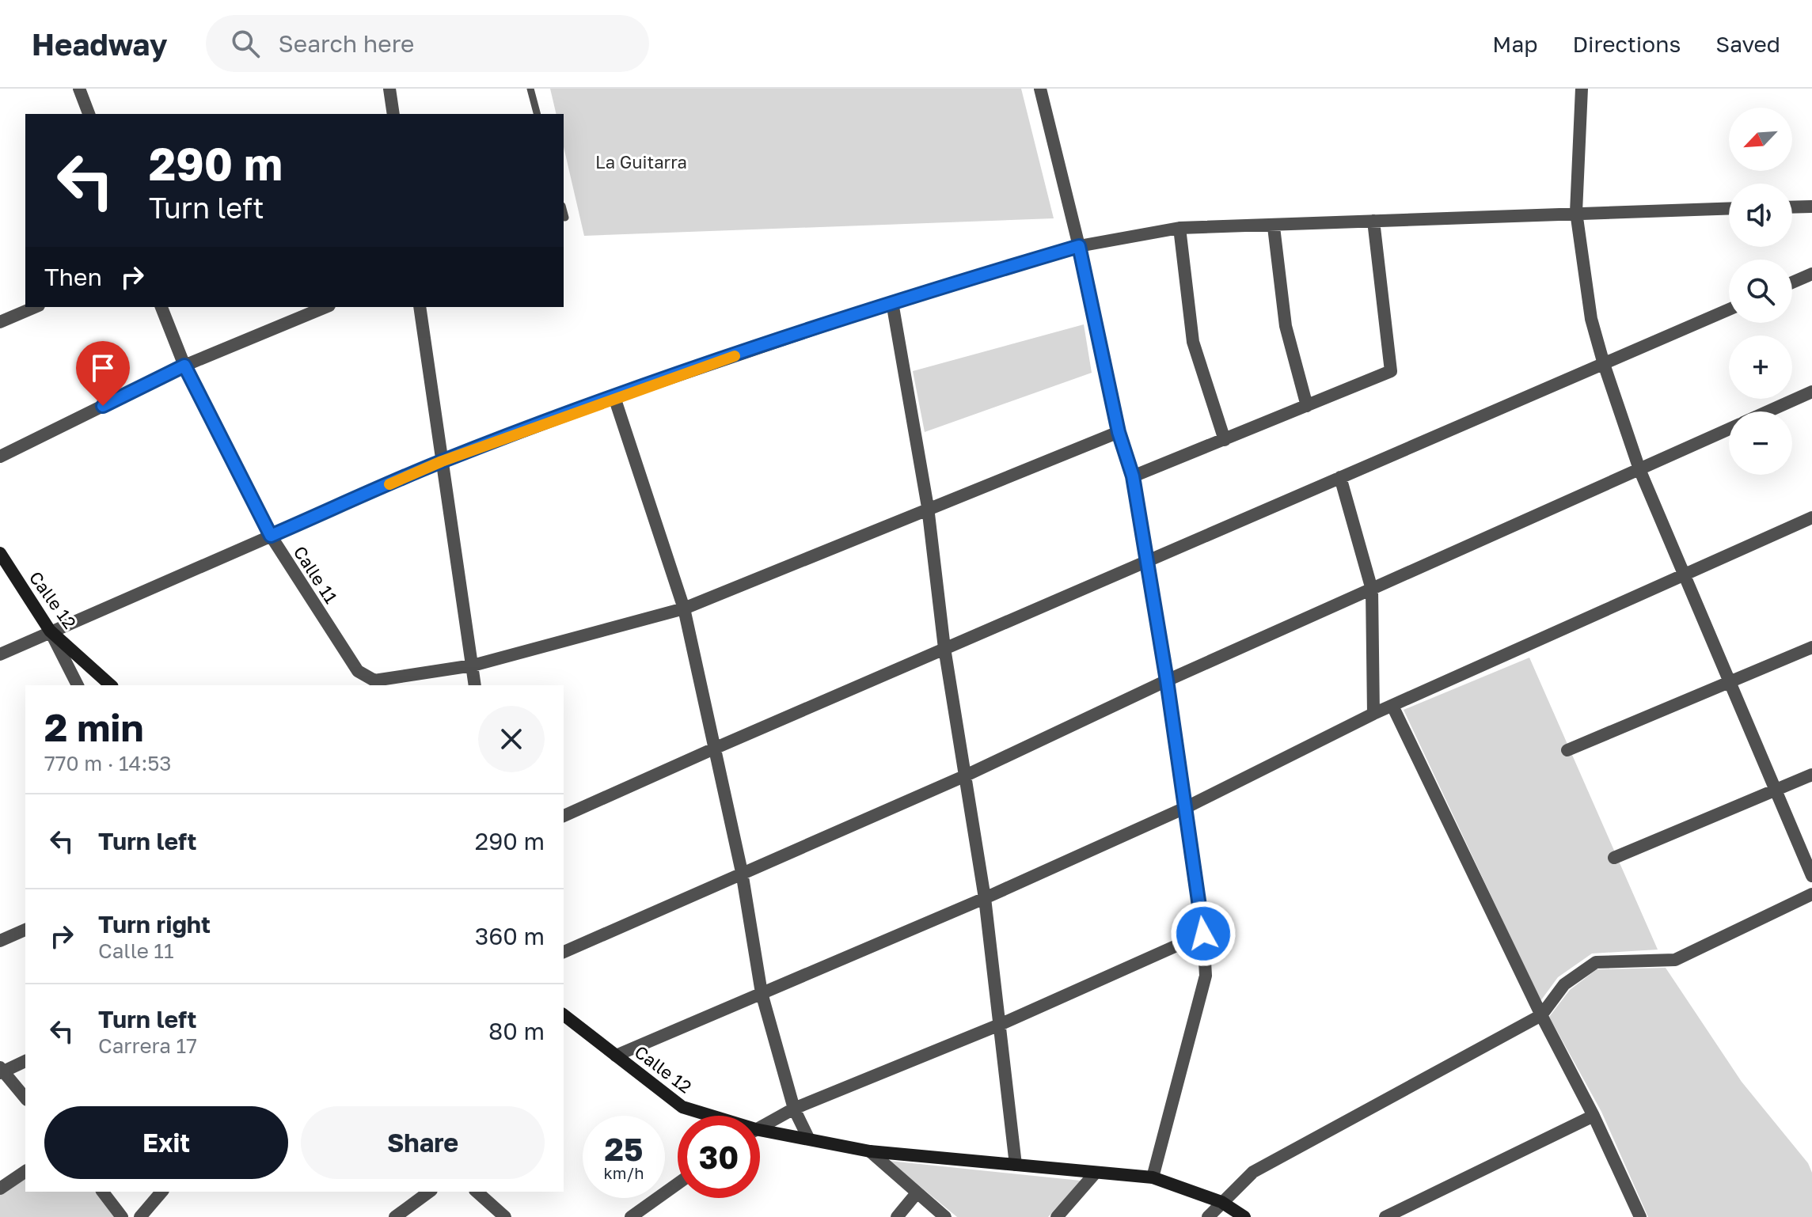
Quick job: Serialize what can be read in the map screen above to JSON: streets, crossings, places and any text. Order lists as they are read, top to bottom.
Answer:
{
  "streets": {
    "main road": ["Calle 12"],
    "street": ["Calle 11"]
  },
  "parks": ["La Guitarra"],
  "north": "bottom left",
  "page": {
    "header": "Headway",
    "search": "Search here",
    "nav": ["Map", "Directions", "Saved"],
    "map_buttons": ["+", "−"],
    "turn": ["290 m", "Turn left"],
    "then": "Then",
    "heading": ["2 min", "770 m · 14:53"],
    "list": [
      {
        "name": "Turn left",
        "value": "290 m"
      },
      {
        "name": "Turn right",
        "note": "Calle 11",
        "value": "360 m"
      },
      {
        "name": "Turn left",
        "note": "Carrera 17",
        "value": "80 m"
      }
    ],
    "buttons": ["Exit", "Share"],
    "speed": "25 km/h",
    "limit": "30"
  }
}
